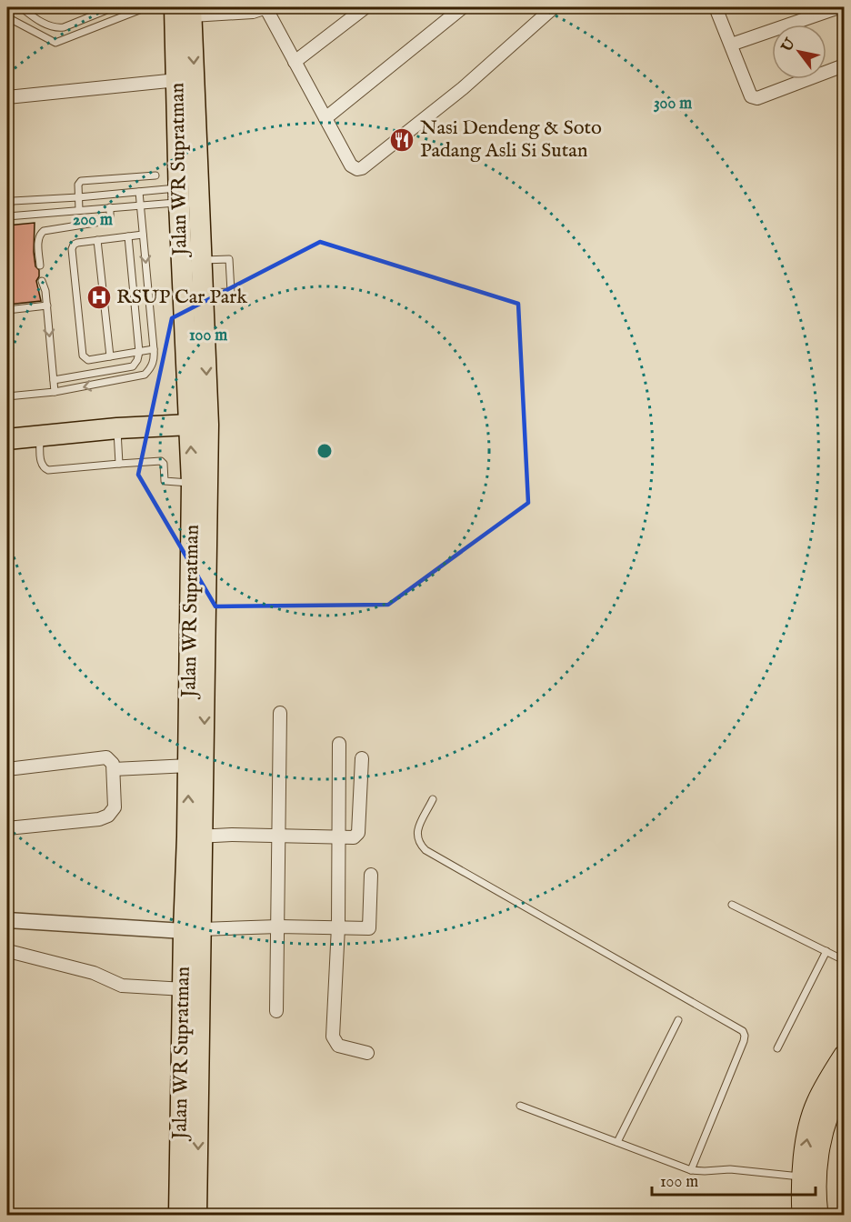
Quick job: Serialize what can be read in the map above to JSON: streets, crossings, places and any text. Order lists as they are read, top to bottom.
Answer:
{
  "streets": {
    "highway": ["Jalan WR Supratman"]
  },
  "places": {
    "restaurant": ["Nasi Dendeng & Soto Padang Asli Si Sutan"],
    "hospital": ["RSUP Car Park"]
  },
  "scale_bar": "100 m",
  "north": "top left",
  "rings": ["300 m", "200 m", "100 m"]
}
